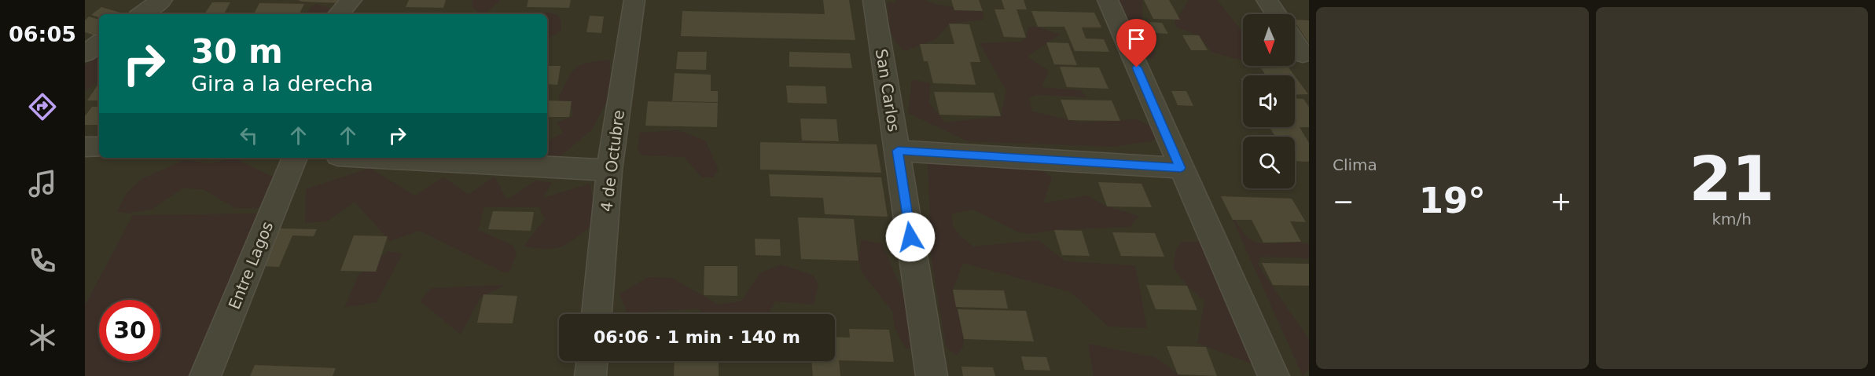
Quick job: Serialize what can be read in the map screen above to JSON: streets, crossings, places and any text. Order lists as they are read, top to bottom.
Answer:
{
  "streets": {
    "street": ["San Carlos", "4 de Octubre", "Entre Lagos"]
  },
  "north": "bottom",
  "page": {
    "tabs": "06:05",
    "tile": [
      "Clima",
      ["21", "km/h"]
    ],
    "turn": ["30 m", "Gira a la derecha"],
    "heat": ["−", "19°", "+"],
    "limit": "30",
    "trip": "06:06 · 1 min · 140 m"
  }
}
